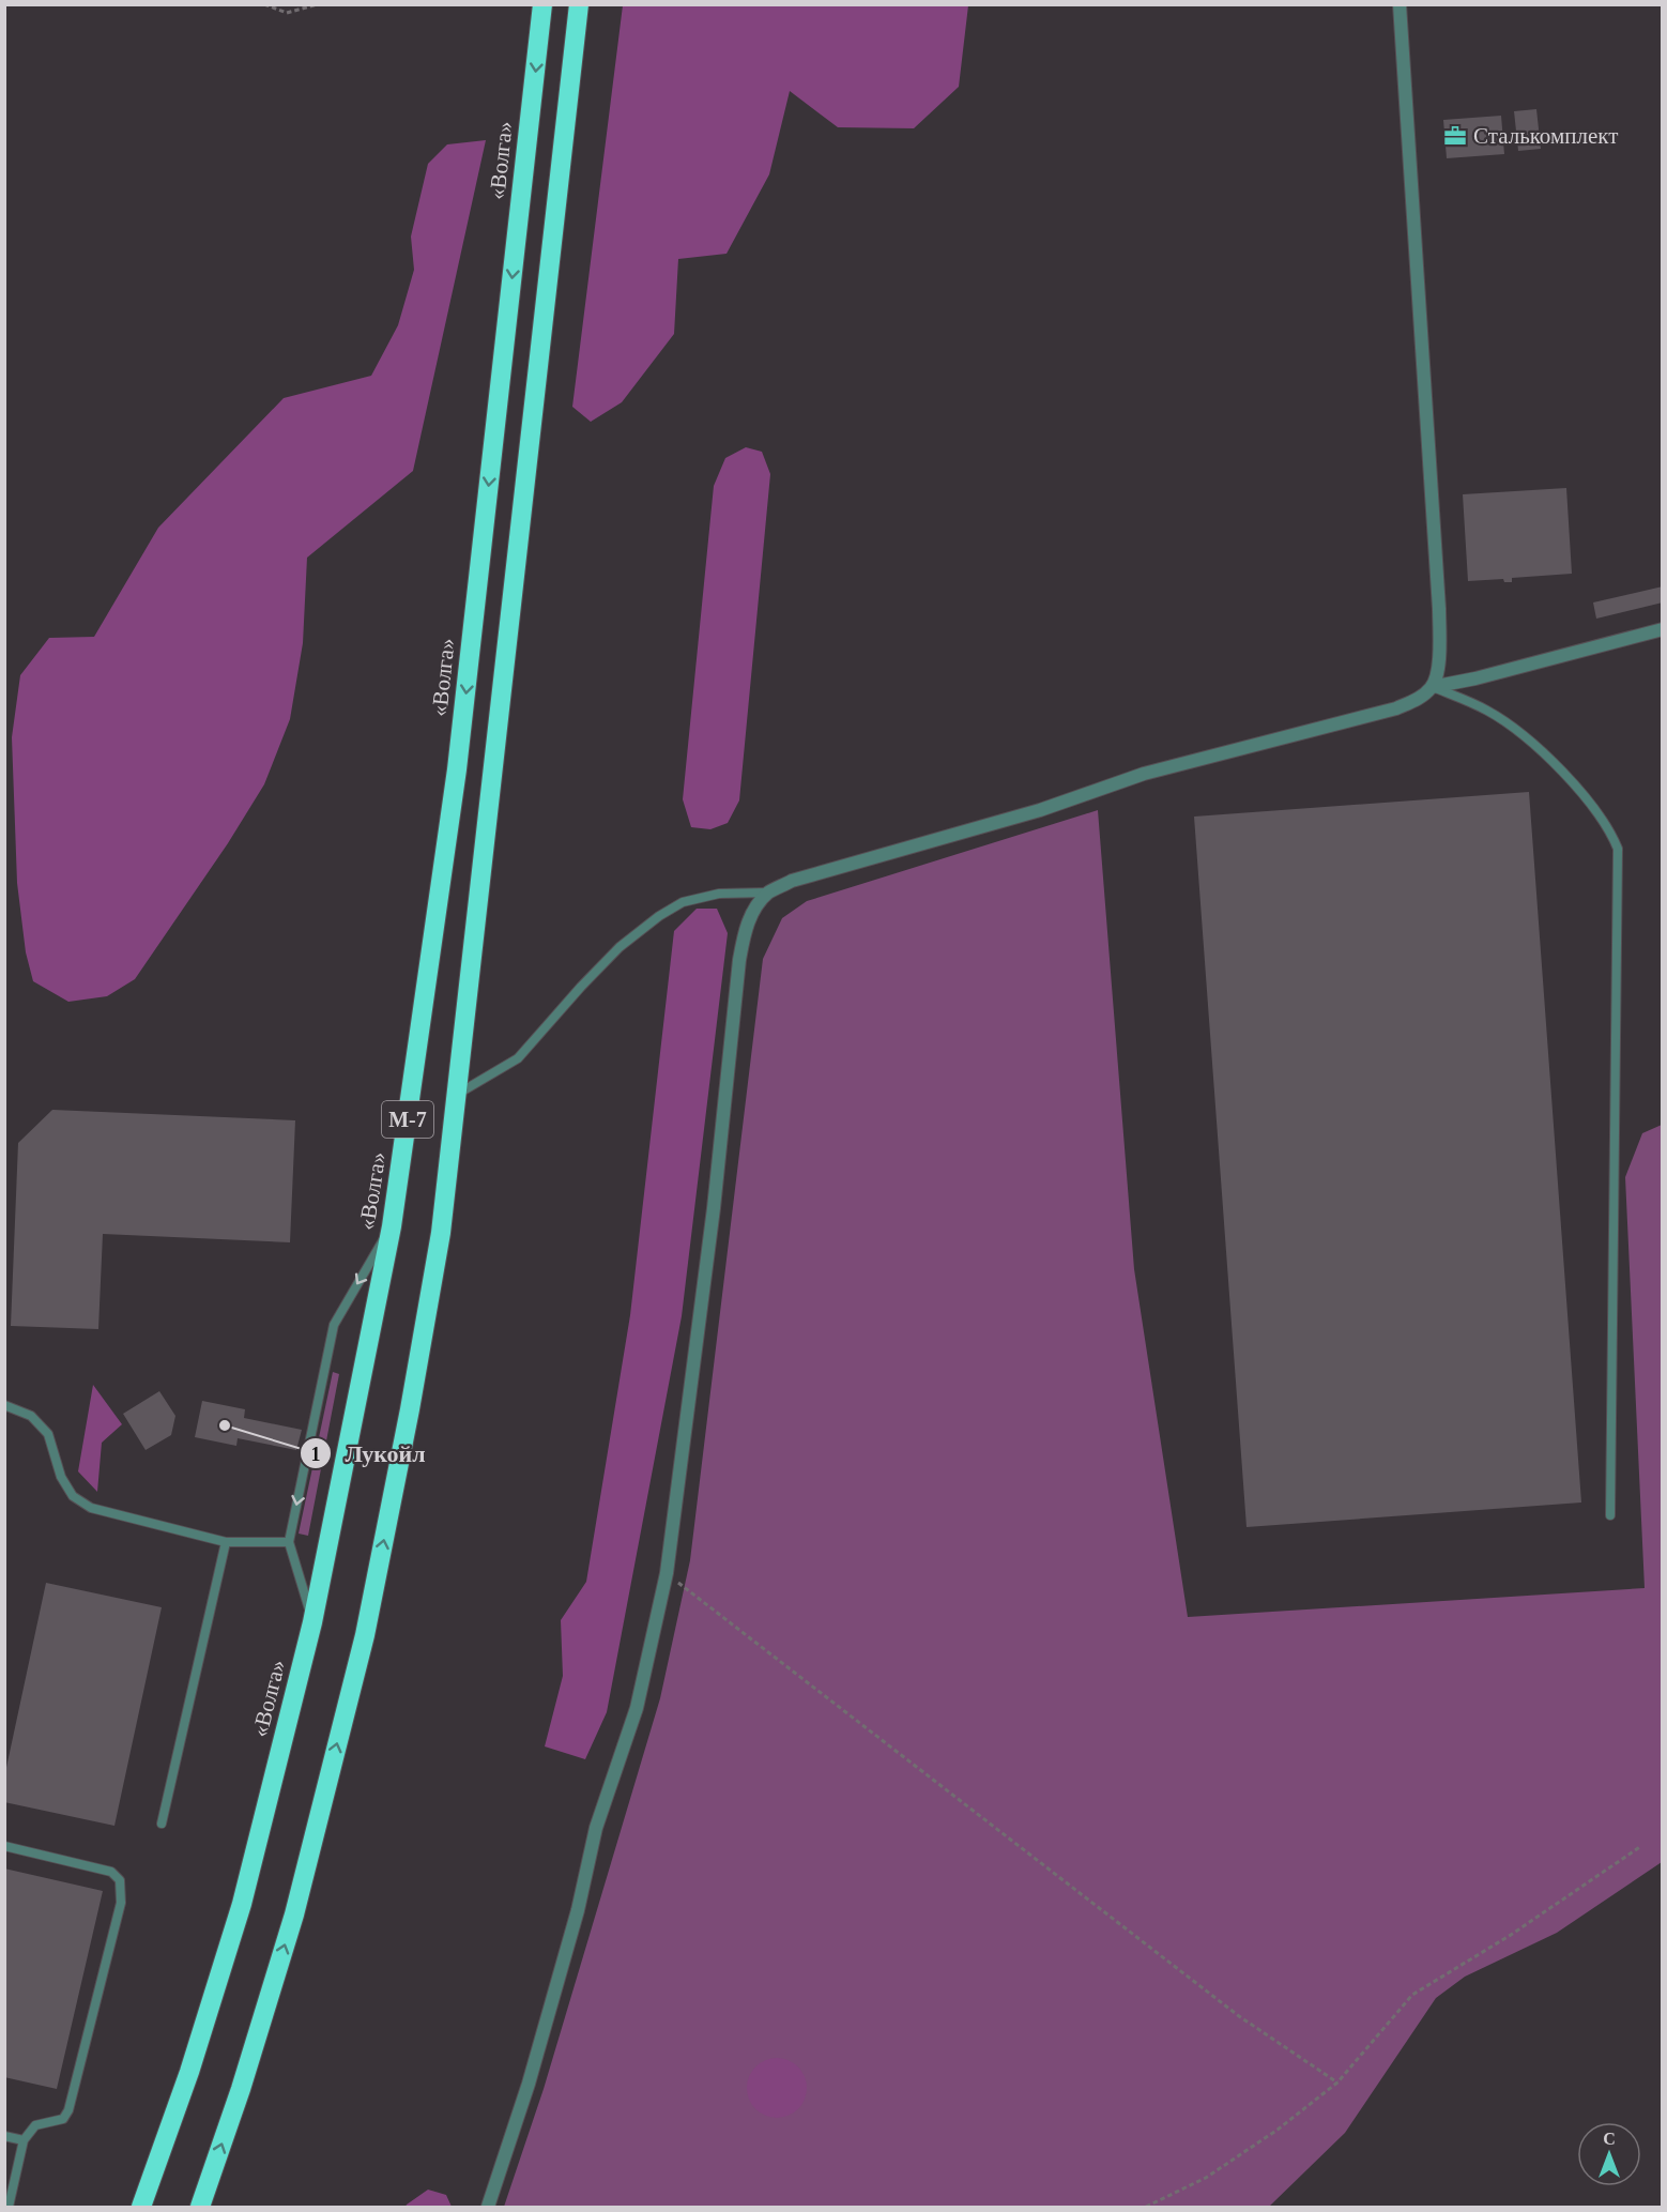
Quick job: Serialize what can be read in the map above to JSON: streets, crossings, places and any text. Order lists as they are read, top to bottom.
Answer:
{
  "streets": {
    "highway": ["«Волга»", "М-7"]
  },
  "places": {
    "office": ["Сталькомплект"],
    "other": ["Лукойл"]
  },
  "north": "top"
}
